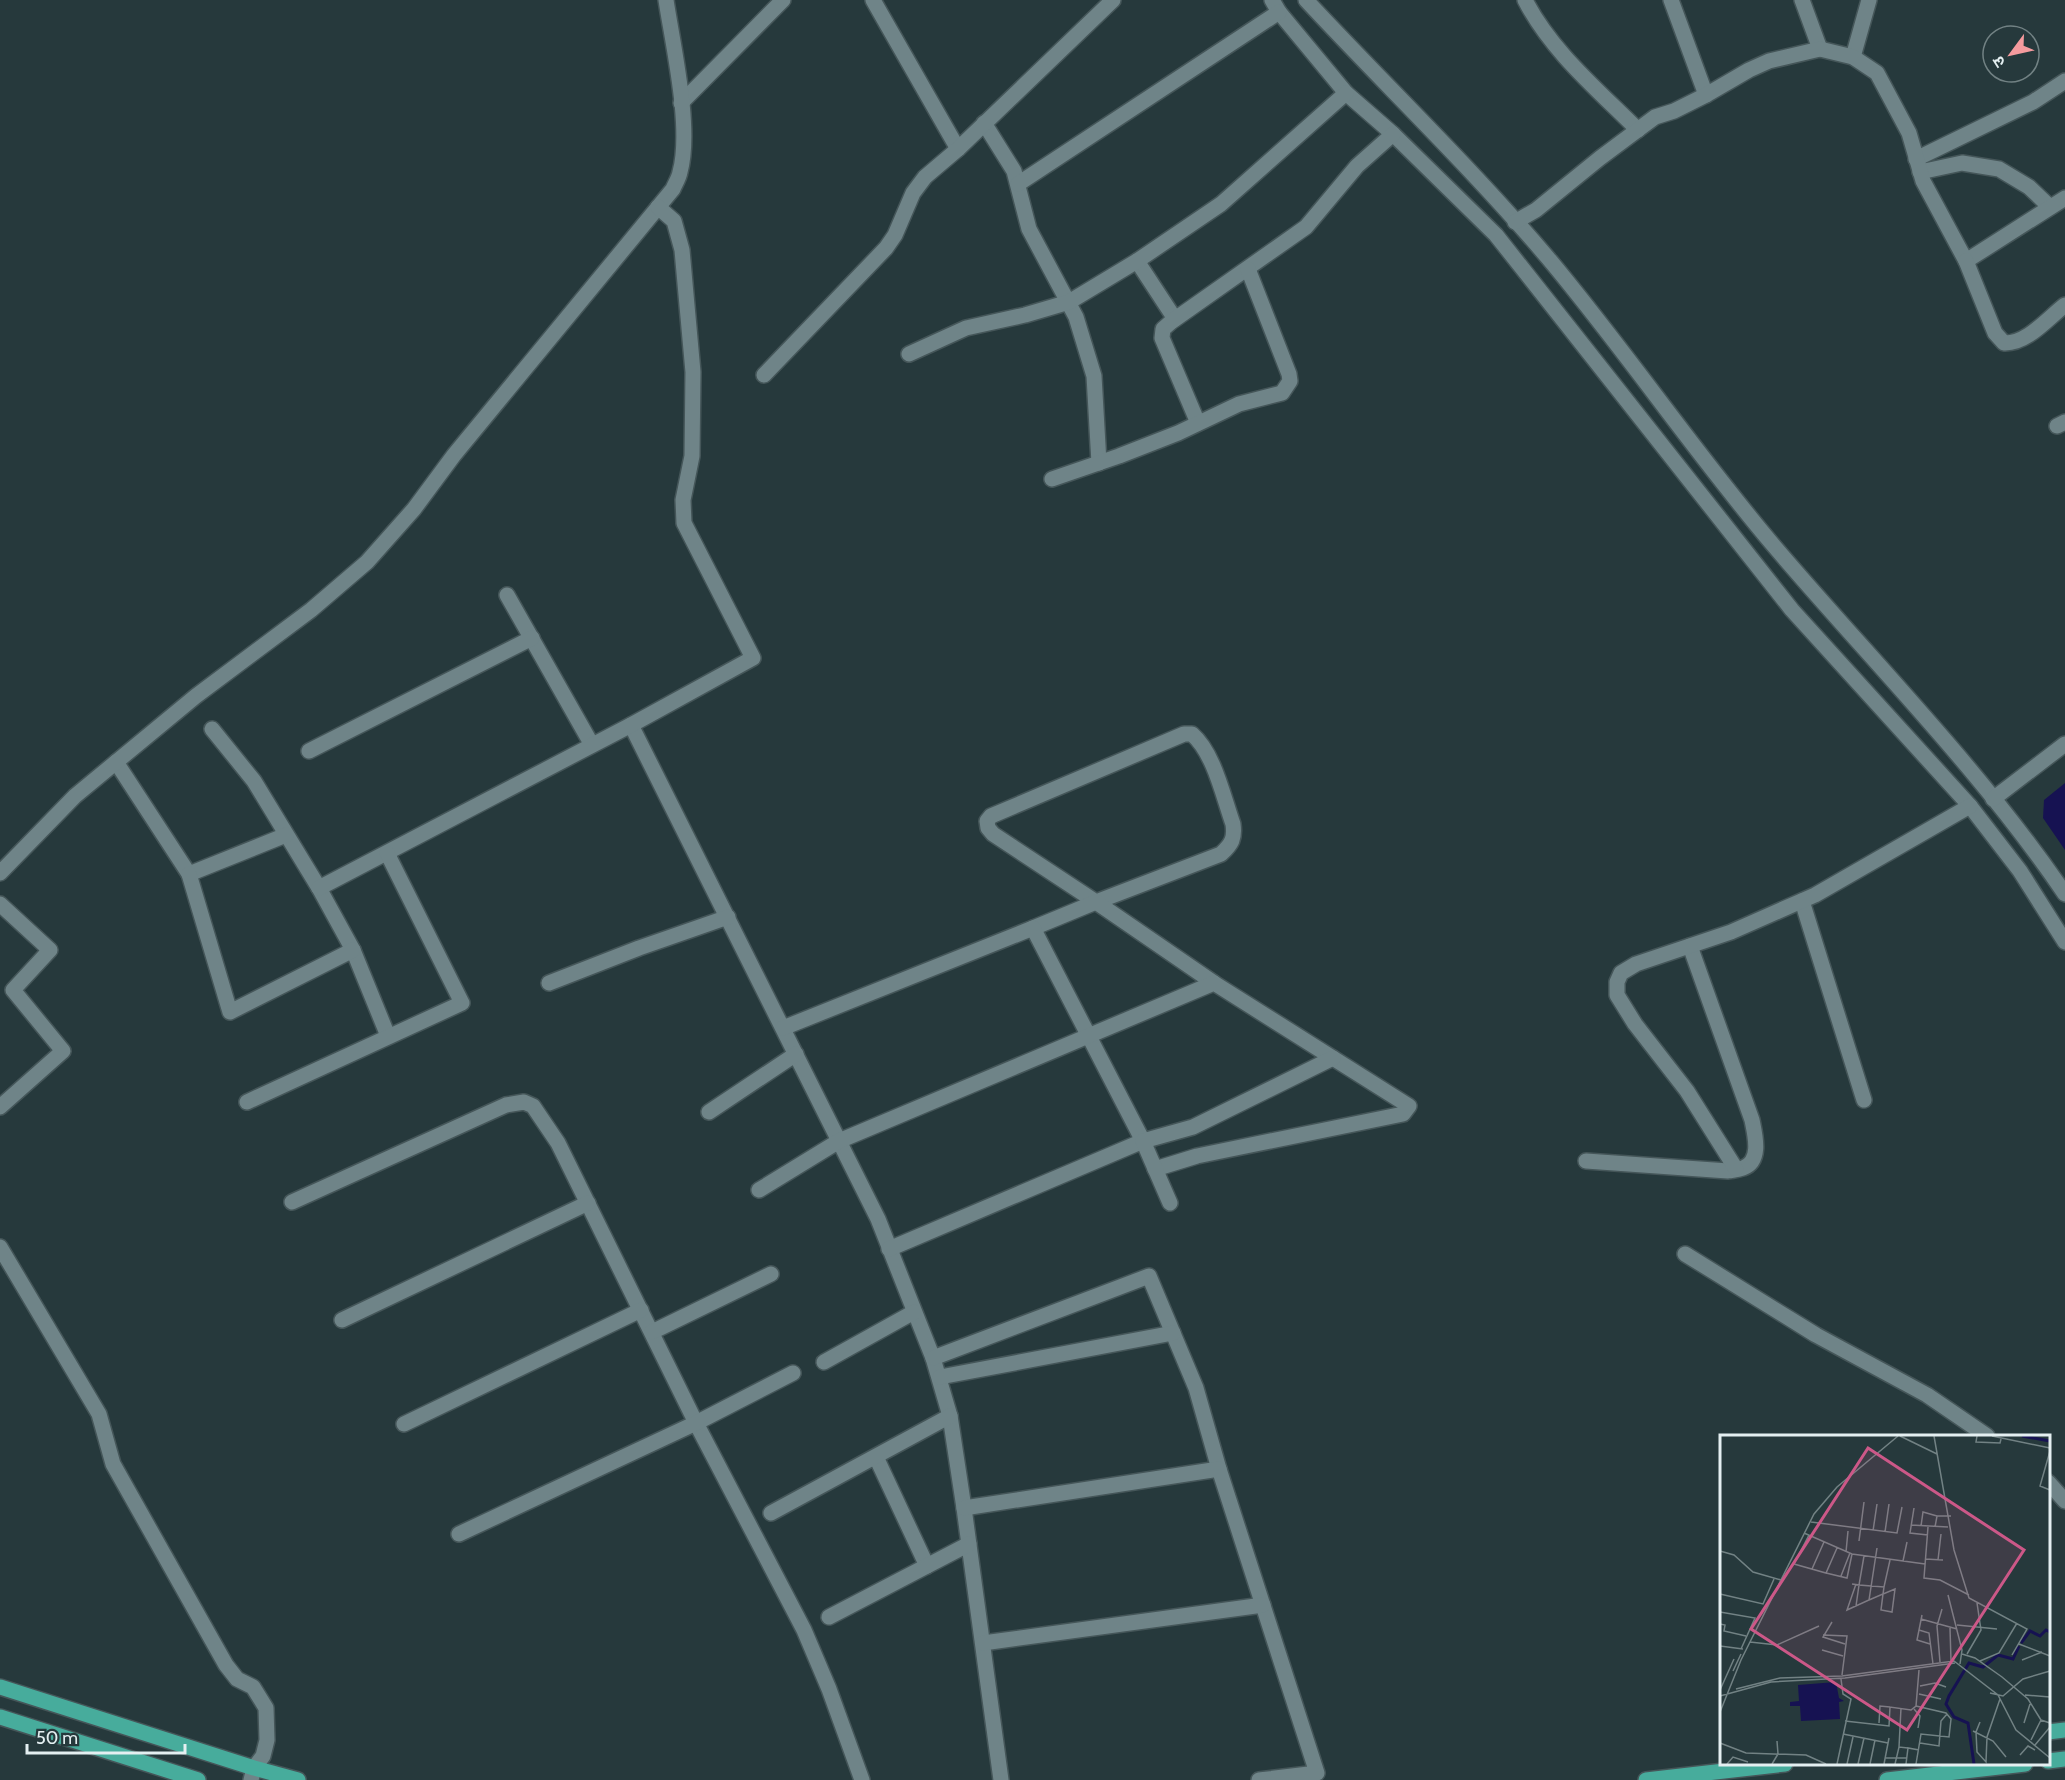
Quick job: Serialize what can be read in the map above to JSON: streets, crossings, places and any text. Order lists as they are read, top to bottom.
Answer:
{
  "scale_bar": "50 m",
  "north": "bottom left"
}
